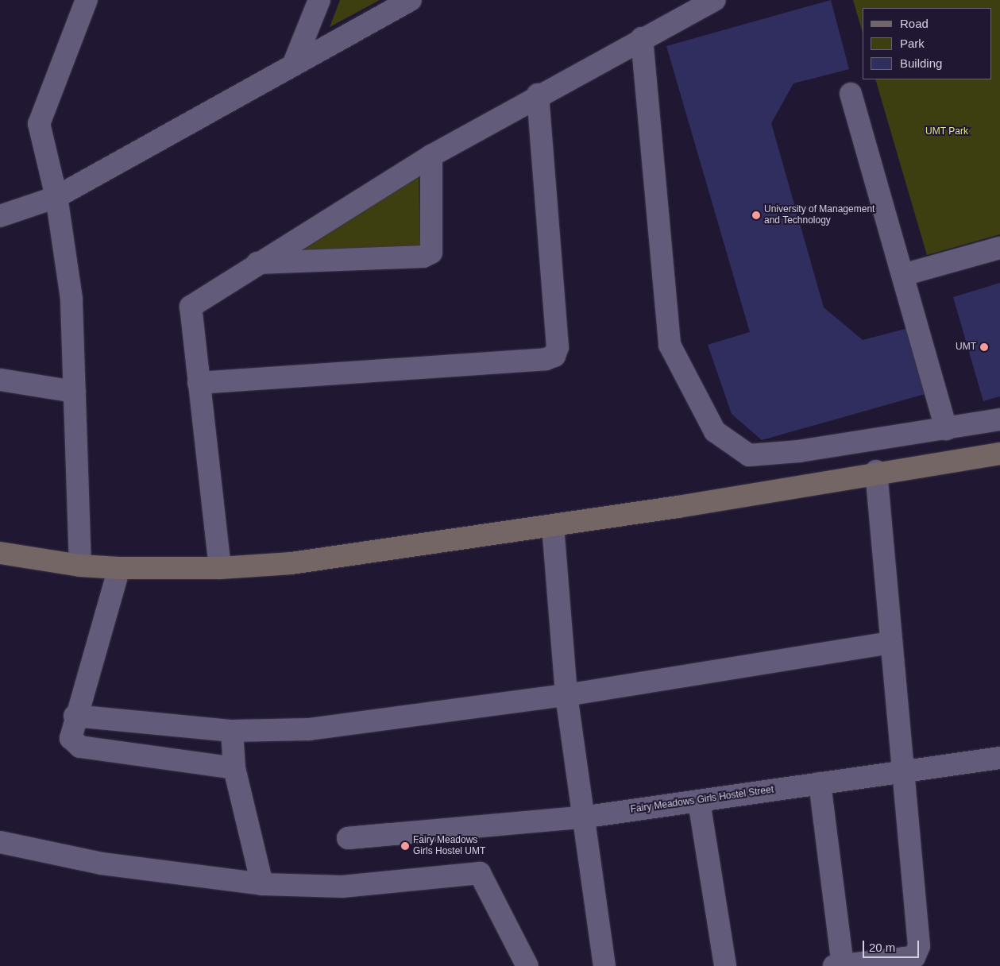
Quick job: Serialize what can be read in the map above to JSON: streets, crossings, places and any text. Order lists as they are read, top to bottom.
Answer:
{
  "streets": {
    "street": ["Fairy Meadows Girls Hostel Street"]
  },
  "parks": ["UMT Park"],
  "places": ["University of Management and Technology", "UMT", "Fairy Meadows Girls Hostel UMT"],
  "legend": ["Road", "Park", "Building"],
  "scale_bar": "20 m"
}
